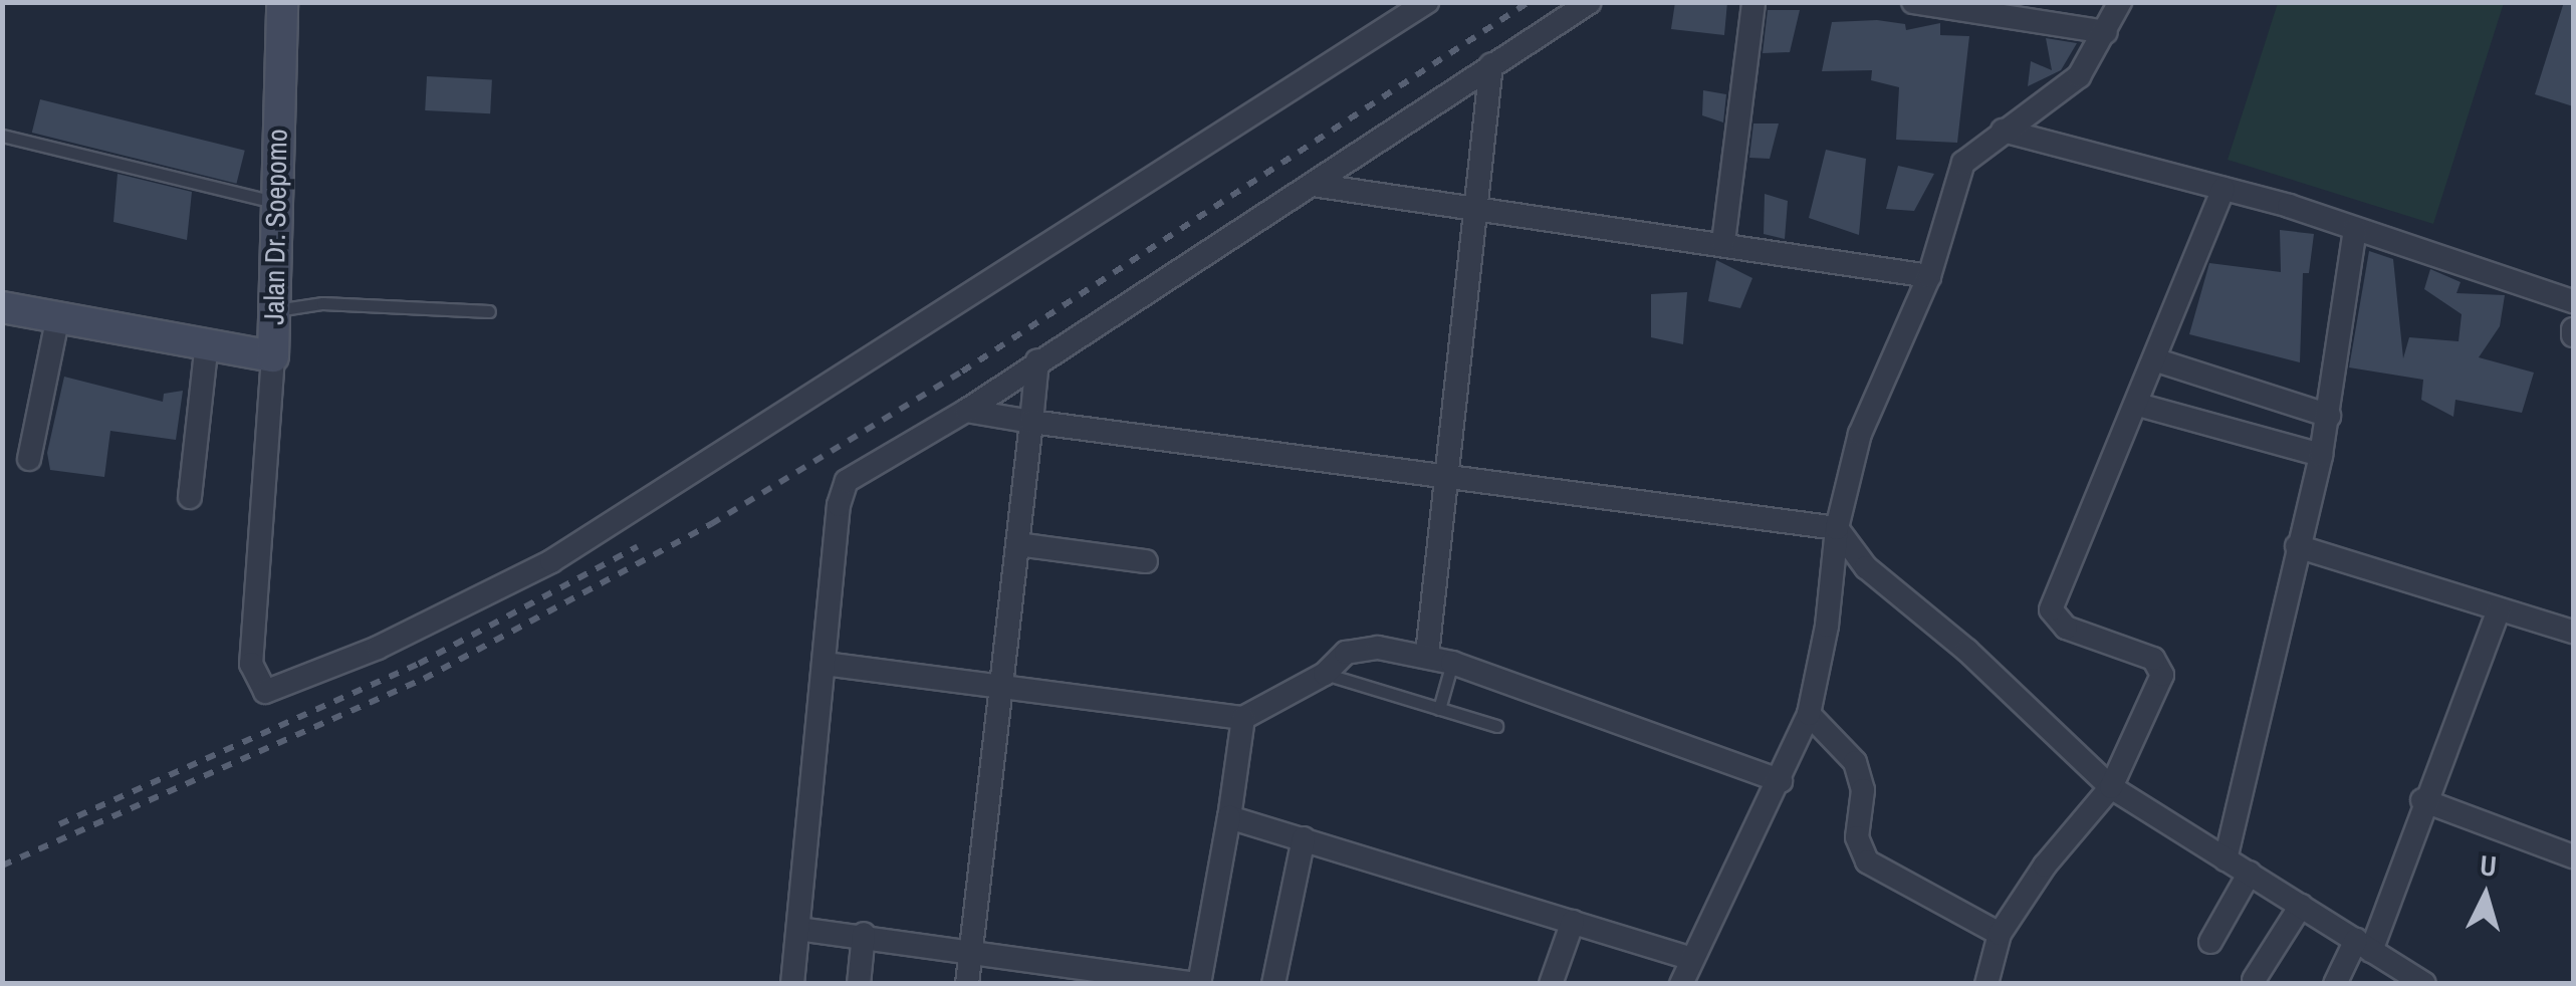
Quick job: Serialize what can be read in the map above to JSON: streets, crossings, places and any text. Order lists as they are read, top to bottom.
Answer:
{
  "streets": {
    "street": ["Jalan Dr. Soepomo"]
  },
  "north": "top"
}
